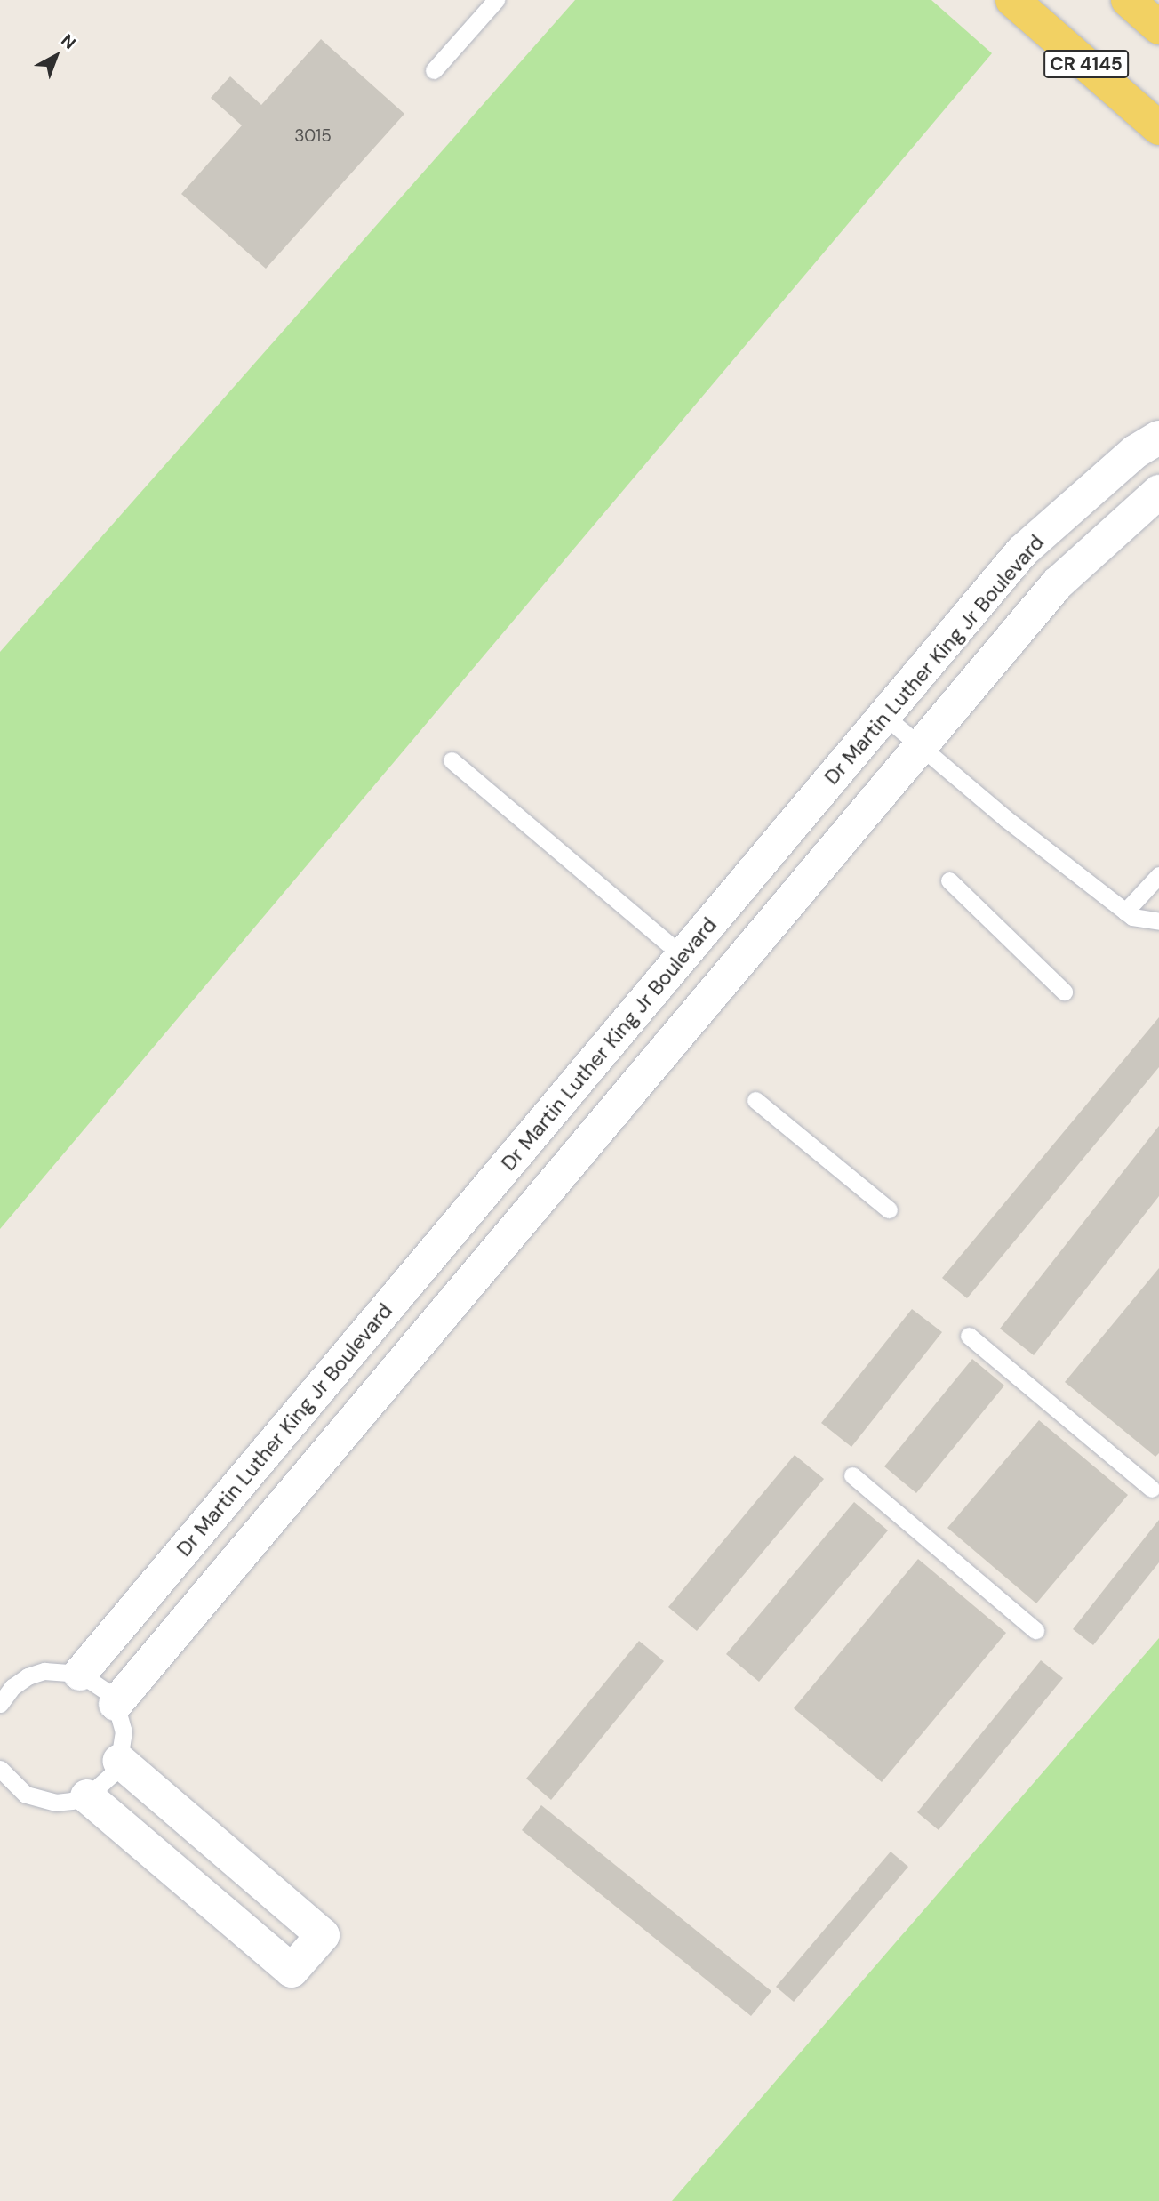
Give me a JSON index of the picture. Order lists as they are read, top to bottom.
{
  "streets": {
    "main road": ["CR 4145"],
    "street": ["Dr Martin Luther King Jr Boulevard"]
  },
  "house_numbers": ["3015"],
  "north": "top right"
}
